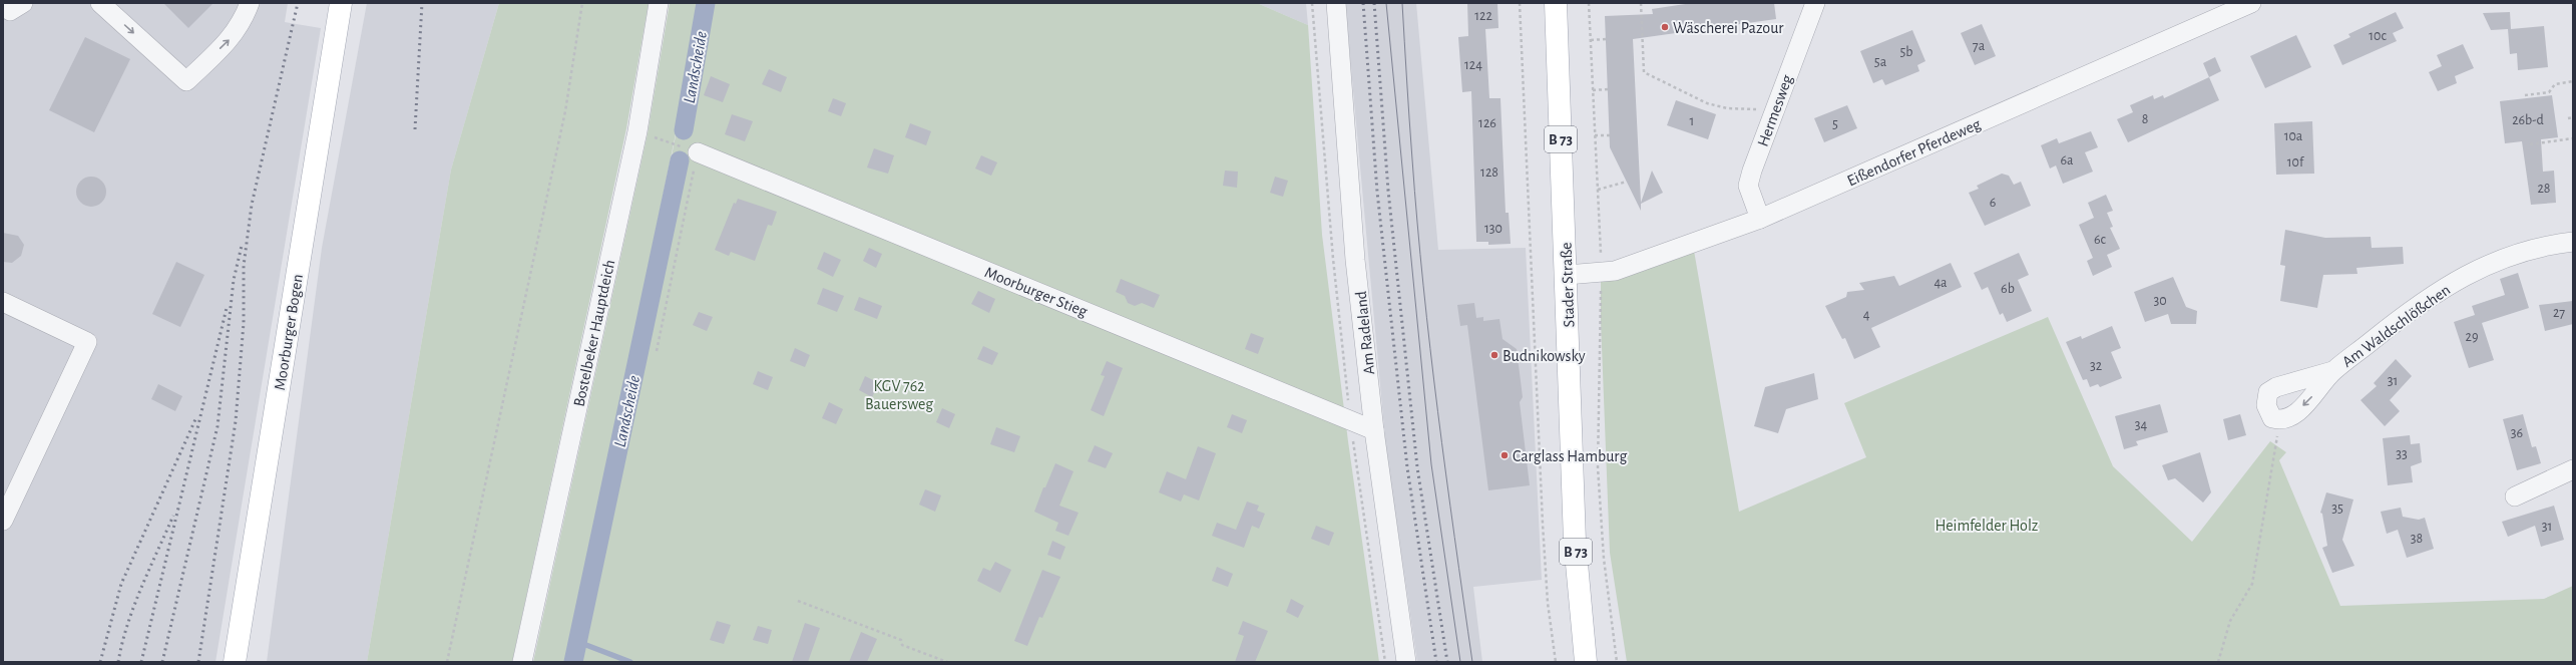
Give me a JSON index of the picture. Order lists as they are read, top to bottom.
{
  "streets": {
    "main road": ["B 73", "Stader Straße", "Moorburger Bogen"],
    "street": [
      "Hermesweg",
      "Eißendorfer Pferdeweg",
      "Moorburger Stieg",
      "Am Waldschlößchen",
      "Bostelbeker Hauptdeich",
      "Am Radeland"
    ]
  },
  "crossings": [
    ["Hermesweg", "Eißendorfer Pferdeweg"],
    ["Eißendorfer Pferdeweg", "Stader Straße"],
    ["Moorburger Stieg", "Am Radeland"]
  ],
  "water": ["Landscheide"],
  "parks": ["KGV 762 Bauersweg", "Heimfelder Holz"],
  "places": ["Wäscherei Pazour", "Budnikowsky", "Carglass Hamburg"],
  "house_numbers": [
    "122",
    "10c",
    "7a",
    "5b",
    "5a",
    "124",
    "8",
    "26b-d",
    "1",
    "126",
    "5",
    "10a",
    "6a",
    "10f",
    "128",
    "28",
    "6",
    "130",
    "6c",
    "4a",
    "6b",
    "30",
    "27",
    "4",
    "29",
    "32",
    "31",
    "34",
    "36",
    "33",
    "35",
    "31",
    "38"
  ]
}
